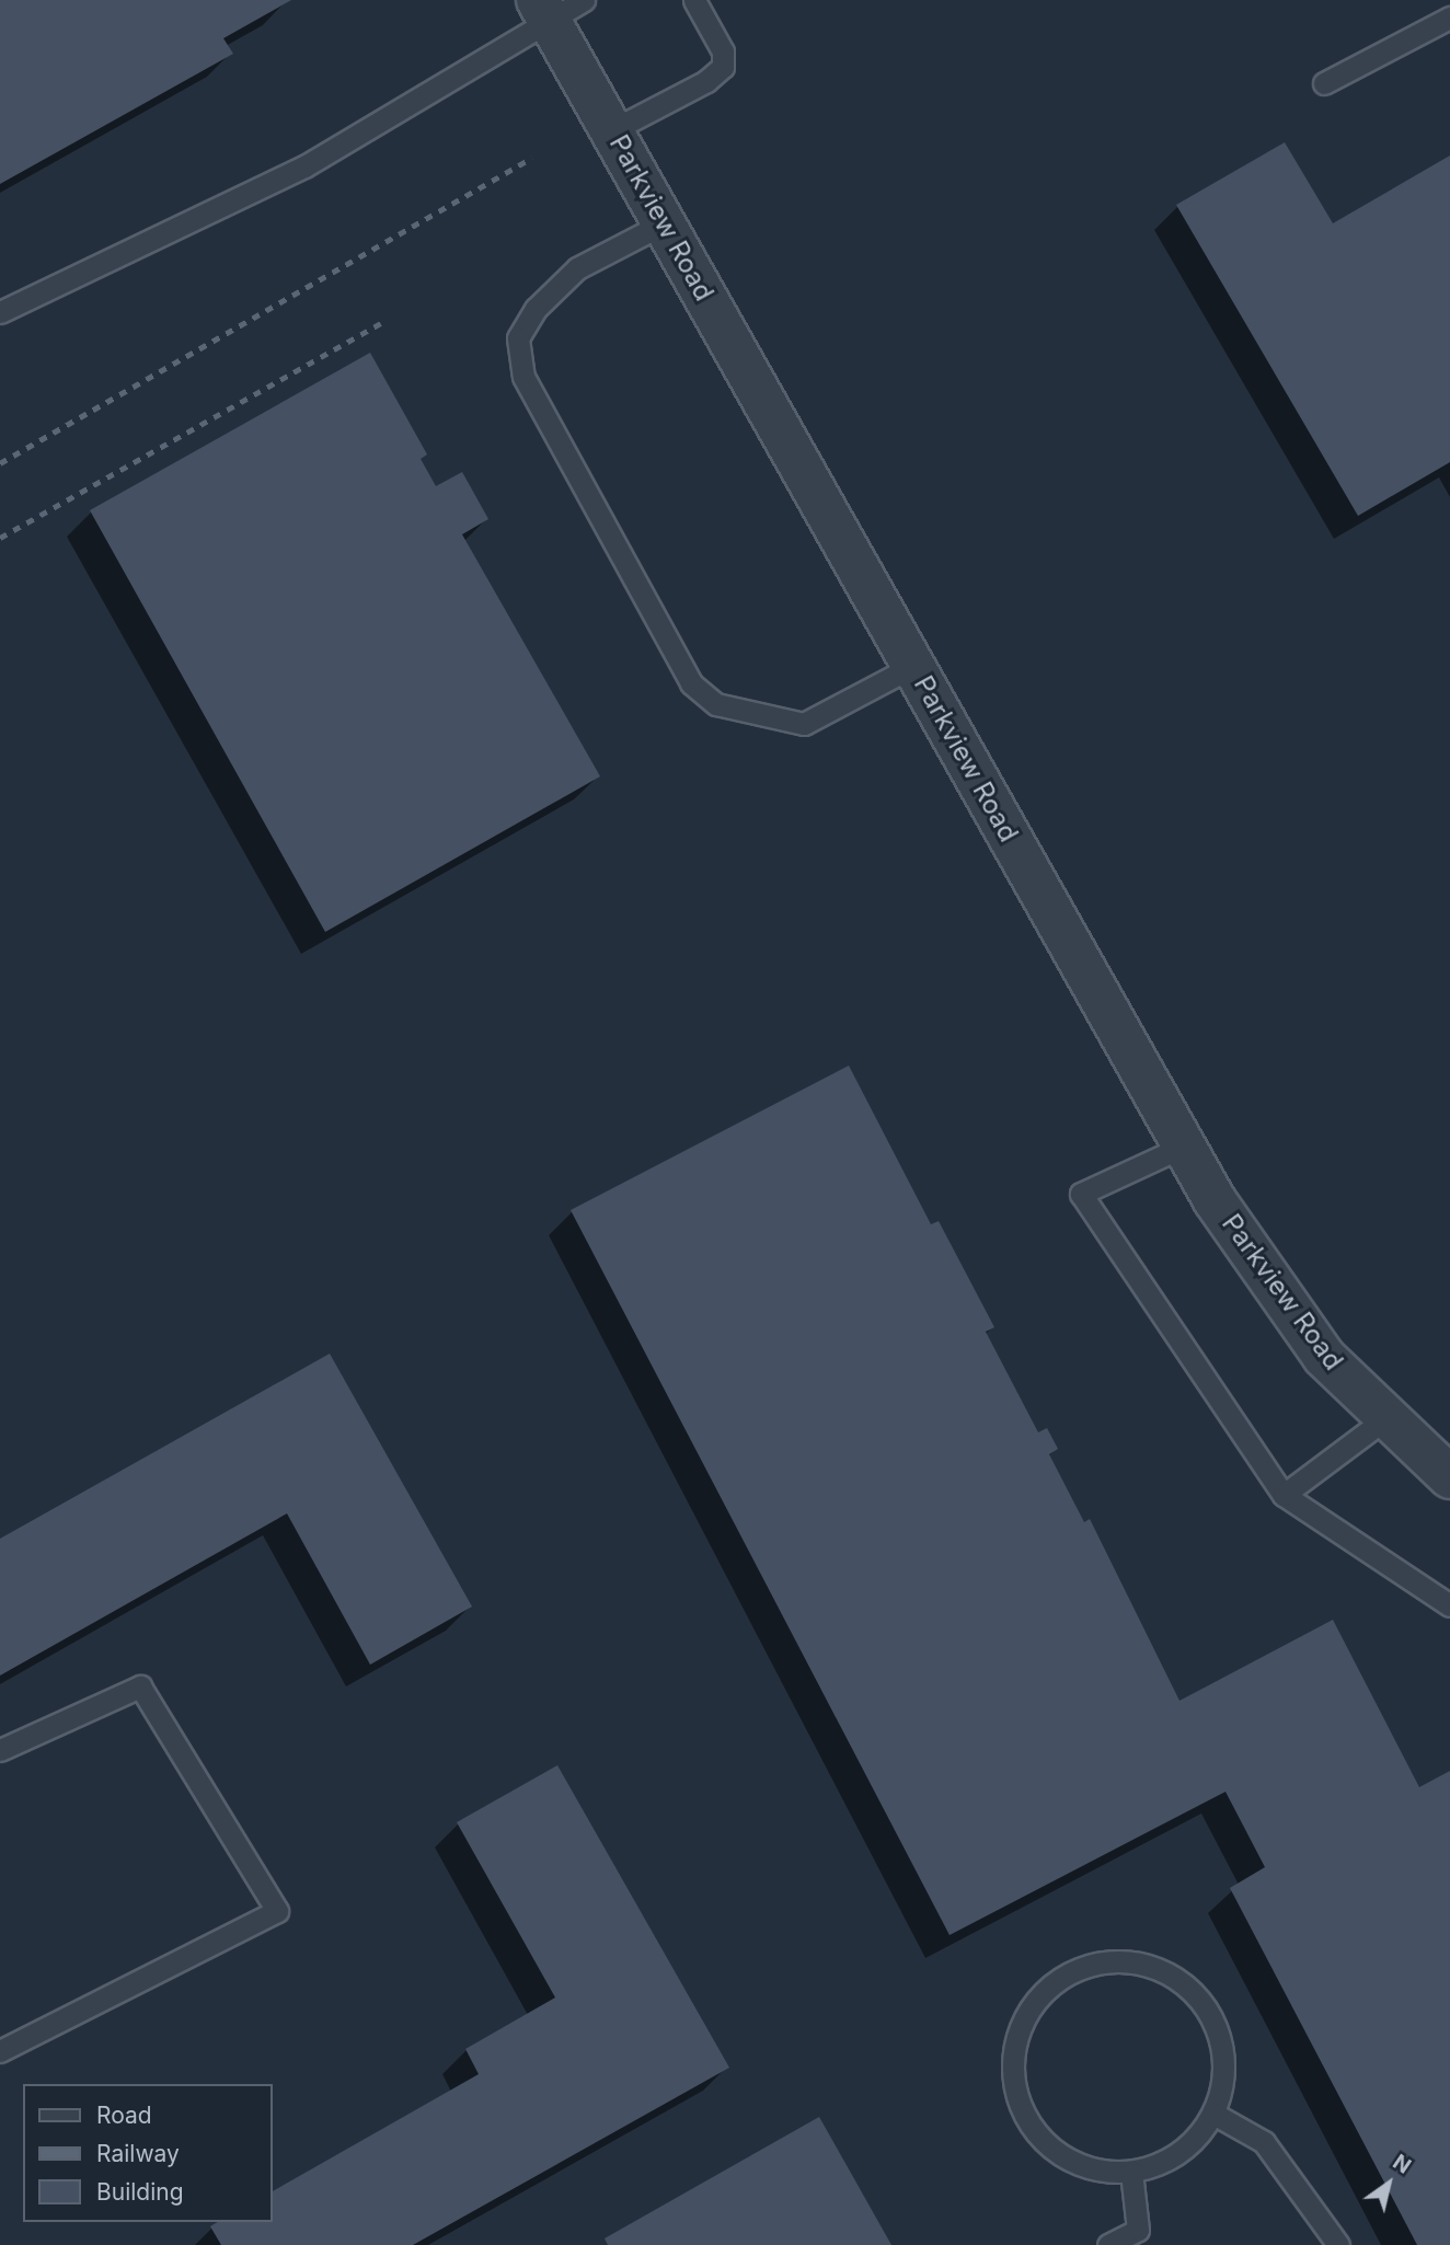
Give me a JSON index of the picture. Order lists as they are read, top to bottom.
{
  "streets": {
    "street": ["Parkview Road"]
  },
  "legend": ["Road", "Railway", "Building"],
  "north": "top right"
}
